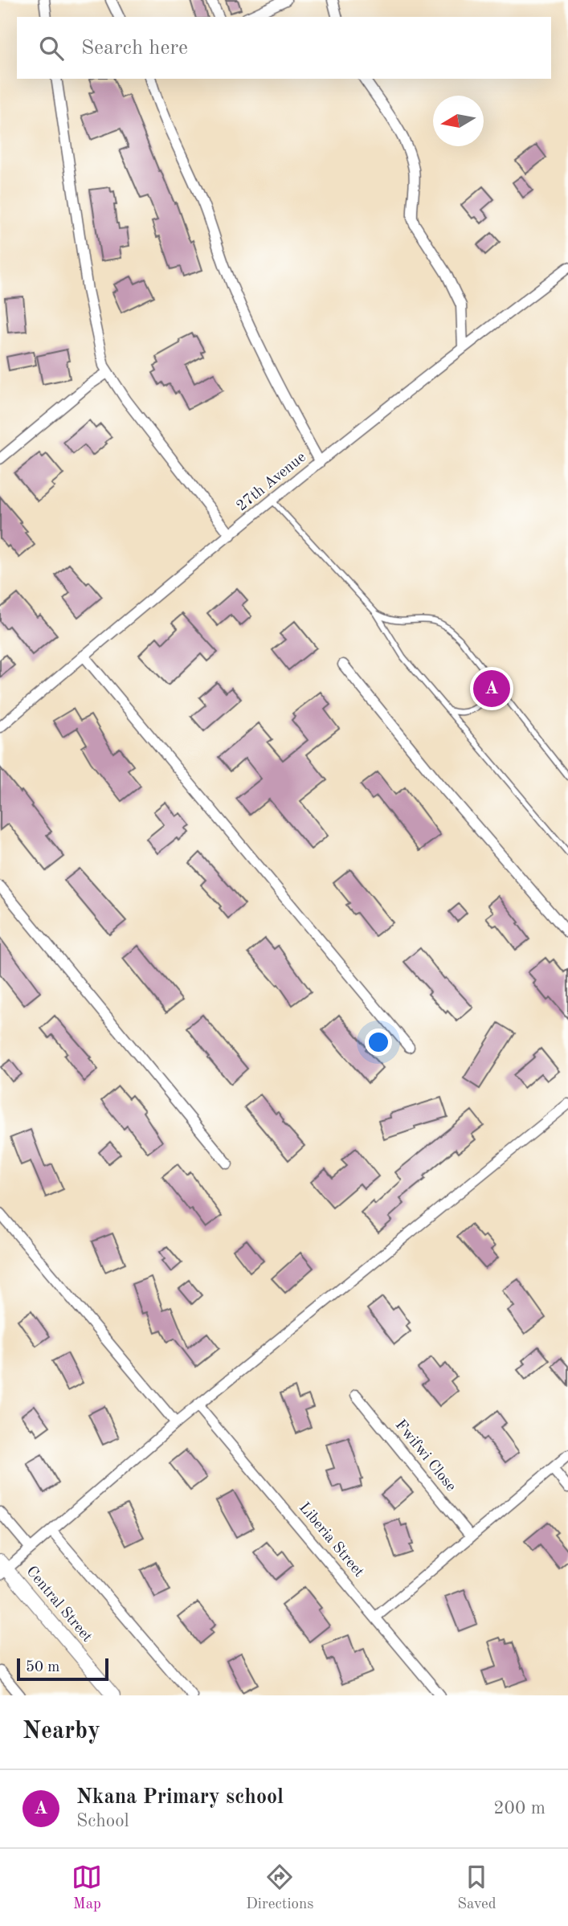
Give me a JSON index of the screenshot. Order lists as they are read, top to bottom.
{
  "streets": {
    "street": [
      "27th Avenue",
      "Fwifwi Close",
      "Liberia Street",
      "Central Street"
    ]
  },
  "scale_bar": "50 m",
  "north": "left",
  "page": {
    "search": "Search here",
    "pins": "A",
    "scale": "50 m",
    "heading": "Nearby",
    "list": [
      {
        "mark": "A",
        "name": "Nkana Primary school",
        "note": "School",
        "value": "200 m"
      }
    ],
    "nav": ["Map", "Directions", "Saved"]
  }
}
